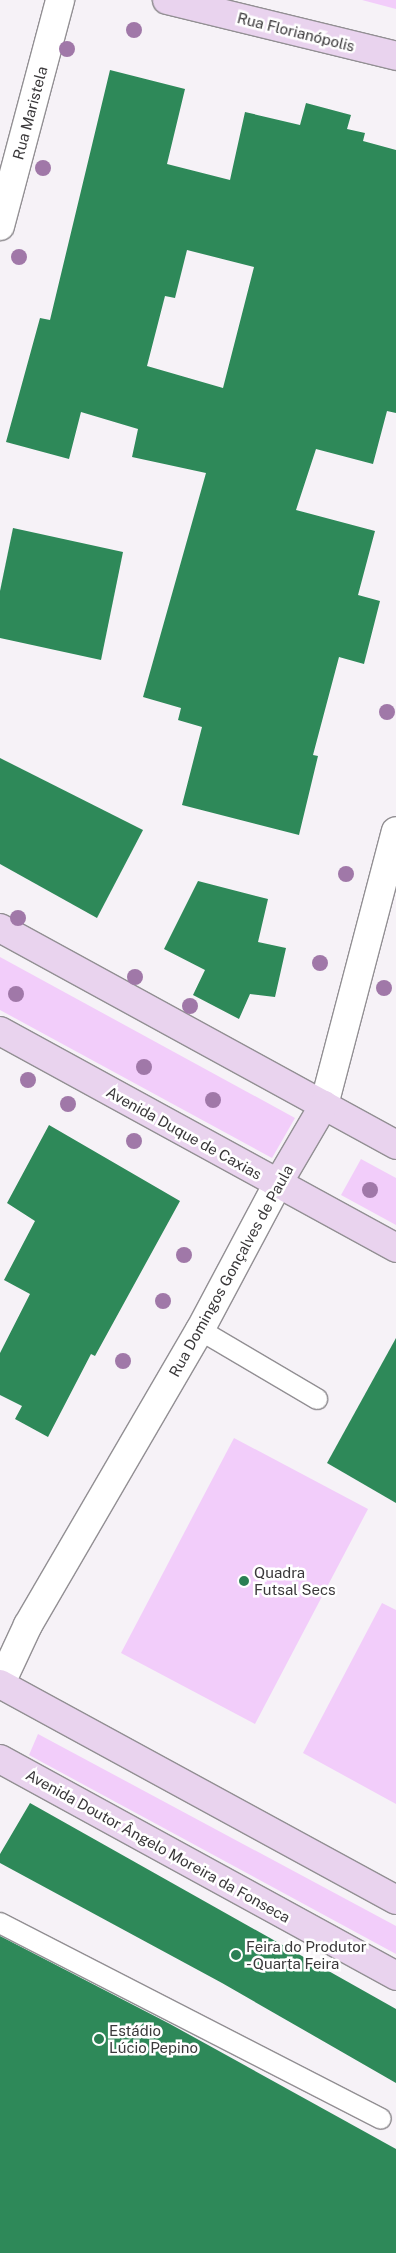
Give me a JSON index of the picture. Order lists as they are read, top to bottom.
{
  "streets": {
    "street": [
      "Rua Florianópolis",
      "Rua Maristela",
      "Avenida Duque de Caxias",
      "Rua Domingos Gonçalves de Paula",
      "Avenida Doutor Ângelo Moreira da Fonseca"
    ]
  },
  "crossings": [
    ["Avenida Duque de Caxias", "Rua Domingos Gonçalves de Paula"]
  ],
  "places": ["Quadra Futsal Secs", "Feira do Produtor - Quarta Feira", "Estádio Lúcio Pepino"]
}
